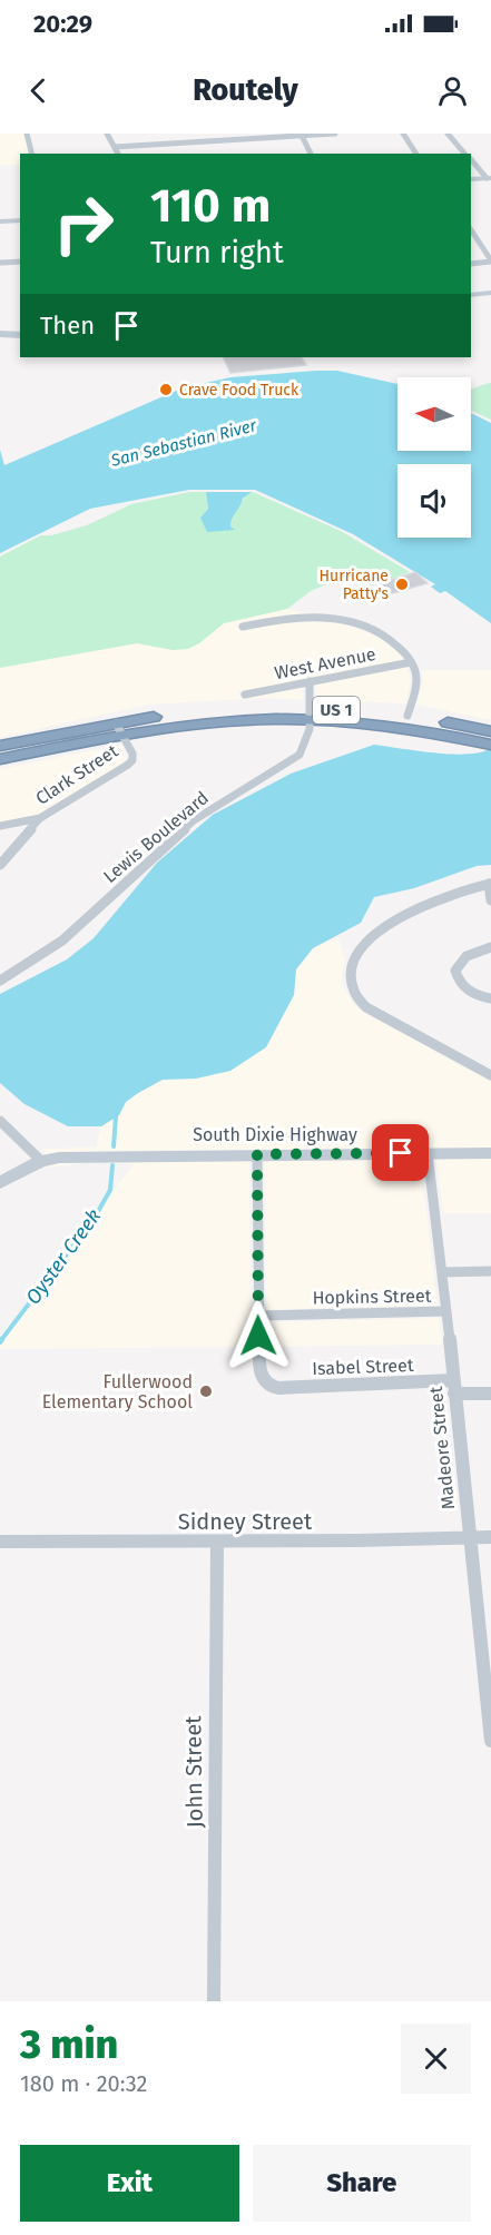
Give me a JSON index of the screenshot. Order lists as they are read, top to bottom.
{
  "streets": {
    "highway": ["US 1"],
    "main road": ["South Dixie Highway"],
    "street": [
      "West Avenue",
      "Clark Street",
      "Lewis Boulevard",
      "Hopkins Street",
      "Isabel Street",
      "Madeore Street",
      "Sidney Street",
      "John Street"
    ]
  },
  "crossings": [
    ["West Avenue", "Lewis Boulevard"],
    ["US 1", "Clark Street"],
    ["US 1", "Lewis Boulevard"],
    ["South Dixie Highway", "Isabel Street"],
    ["South Dixie Highway", "Madeore Street"],
    ["Hopkins Street", "Isabel Street"],
    ["Hopkins Street", "Madeore Street"],
    ["Isabel Street", "Madeore Street"],
    ["Madeore Street", "Sidney Street"],
    ["Sidney Street", "John Street"]
  ],
  "water": ["San Sebastian River", "Oyster Creek"],
  "places": ["Crave Food Truck", "Hurricane Patty's", "Fullerwood Elementary School"],
  "north": "left",
  "page": {
    "status": "20:29",
    "header": "Routely",
    "turn": ["110 m", "Turn right"],
    "then": "Then",
    "heading": ["3 min", "180 m · 20:32"],
    "buttons": ["Exit", "Share"]
  }
}
